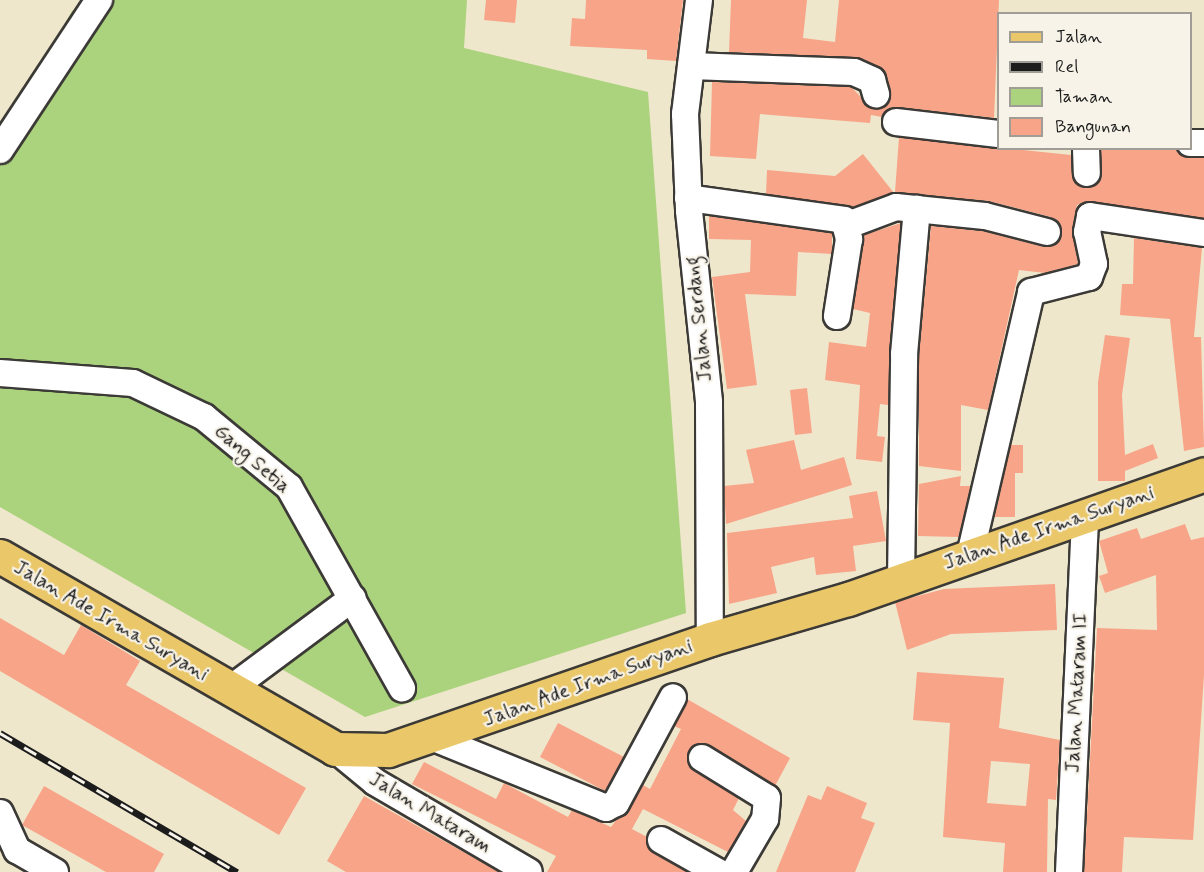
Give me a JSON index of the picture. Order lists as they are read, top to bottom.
{
  "streets": {
    "main road": ["Jalan Ade Irma Suryani"],
    "street": [
      "Jalan Serdang",
      "Gang Setia",
      "Jalan Mataram II",
      "Jalan Mataram"
    ]
  },
  "crossings": [
    ["Jalan Serdang", "Jalan Ade Irma Suryani"],
    ["Jalan Ade Irma Suryani", "Jalan Mataram II"],
    ["Jalan Ade Irma Suryani", "Jalan Mataram"]
  ],
  "legend": [
    "Jalan",
    "Rel",
    "Taman",
    "Bangunan"
  ]
}
